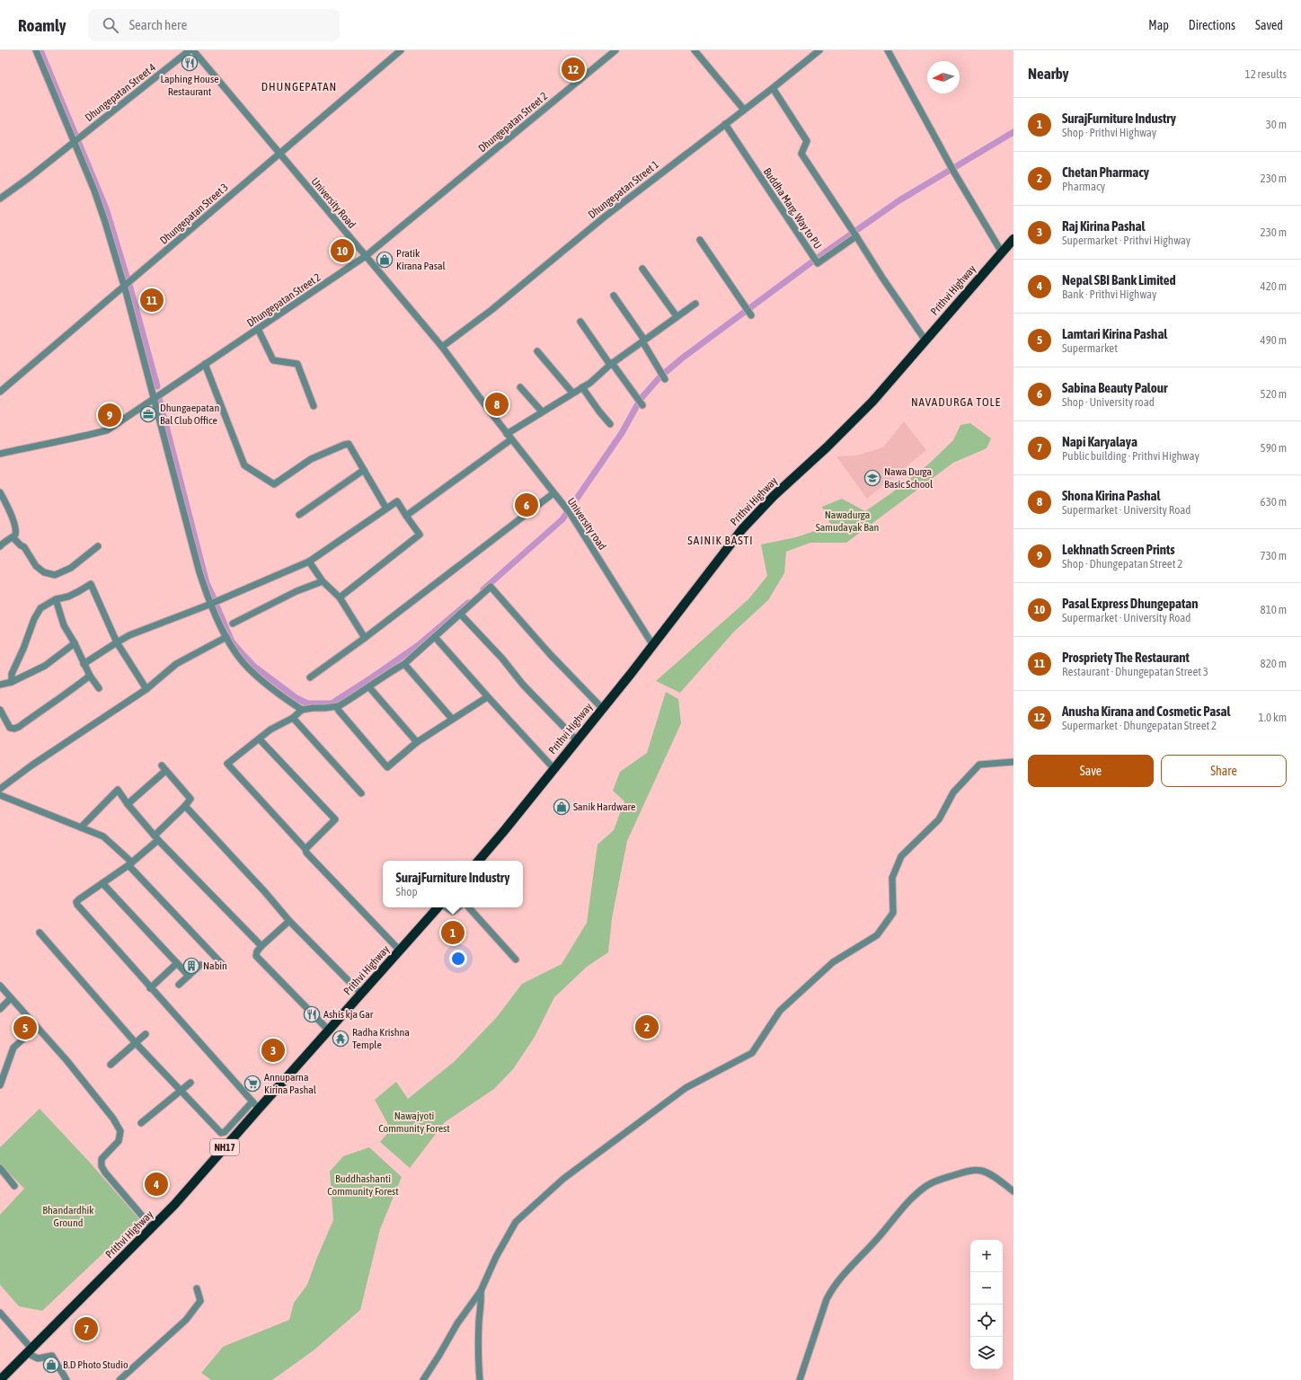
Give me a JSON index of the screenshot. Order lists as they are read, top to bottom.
{
  "streets": {
    "highway": ["Prithvi Highway", "NH17"],
    "street": [
      "Dhungepatan Street 4",
      "Dhungepatan Street 2",
      "Dhungepatan Street 1",
      "University Road",
      "Buddha Marg, Way to PU",
      "Dhungepatan Street 3",
      "University road"
    ]
  },
  "crossings": [
    ["Dhungepatan Street 2", "University Road"],
    ["Dhungepatan Street 1", "University Road"],
    ["Dhungepatan Street 1", "Buddha Marg, Way to PU"],
    ["University Road", "Dhungepatan Street 3"],
    ["University Road", "University road"],
    ["Prithvi Highway", "University road"]
  ],
  "districts": ["DHUNGEPATAN", "NAVADURGA TOLE", "SAINIK BASTI"],
  "parks": [
    "Nawadurga Samudayak Ban",
    "Nawajyoti Community Forest",
    "Buddhashanti Community Forest",
    "Bhandardhik Ground"
  ],
  "places": {
    "restaurant": ["Laphing House Restaurant", "Ashis kja Gar"],
    "shop": ["Pratik Kirana Pasal", "Sanik Hardware", "B.D Photo Studio"],
    "office": ["Dhungaepatan Bal Club Office"],
    "school or university": ["Nawa Durga Basic School"],
    "building": ["Nabin"],
    "temple": ["Radha Krishna Temple"],
    "supermarket": ["Annuparna Kirina Pashal"]
  },
  "north": "left",
  "page": {
    "header": "Roamly",
    "search": "Search here",
    "nav": ["Map", "Directions", "Saved"],
    "heading": ["Nearby", "12 results"],
    "pins": [
      "12",
      "10",
      "11",
      "8",
      "9",
      "6",
      "1",
      "2",
      "5",
      "3",
      "4",
      "7"
    ],
    "list": [
      {
        "mark": "1",
        "name": "SurajFurniture Industry",
        "note": "Shop · Prithvi Highway",
        "value": "30 m"
      },
      {
        "mark": "2",
        "name": "Chetan Pharmacy",
        "note": "Pharmacy",
        "value": "230 m"
      },
      {
        "mark": "3",
        "name": "Raj Kirina Pashal",
        "note": "Supermarket · Prithvi Highway",
        "value": "230 m"
      },
      {
        "mark": "4",
        "name": "Nepal SBI Bank Limited",
        "note": "Bank · Prithvi Highway",
        "value": "420 m"
      },
      {
        "mark": "5",
        "name": "Lamtari Kirina Pashal",
        "note": "Supermarket",
        "value": "490 m"
      },
      {
        "mark": "6",
        "name": "Sabina Beauty Palour",
        "note": "Shop · University road",
        "value": "520 m"
      },
      {
        "mark": "7",
        "name": "Napi Karyalaya",
        "note": "Public building · Prithvi Highway",
        "value": "590 m"
      },
      {
        "mark": "8",
        "name": "Shona Kirina Pashal",
        "note": "Supermarket · University Road",
        "value": "630 m"
      },
      {
        "mark": "9",
        "name": "Lekhnath Screen Prints",
        "note": "Shop · Dhungepatan Street 2",
        "value": "730 m"
      },
      {
        "mark": "10",
        "name": "Pasal Express Dhungepatan",
        "note": "Supermarket · University Road",
        "value": "810 m"
      },
      {
        "mark": "11",
        "name": "Prospriety The Restaurant",
        "note": "Restaurant · Dhungepatan Street 3",
        "value": "820 m"
      },
      {
        "mark": "12",
        "name": "Anusha Kirana and Cosmetic Pasal",
        "note": "Supermarket · Dhungepatan Street 2",
        "value": "1.0 km"
      }
    ],
    "buttons": ["Save", "Share"],
    "popup": ["SurajFurniture Industry", "Shop"],
    "map_buttons": ["+", "−"]
  }
}
